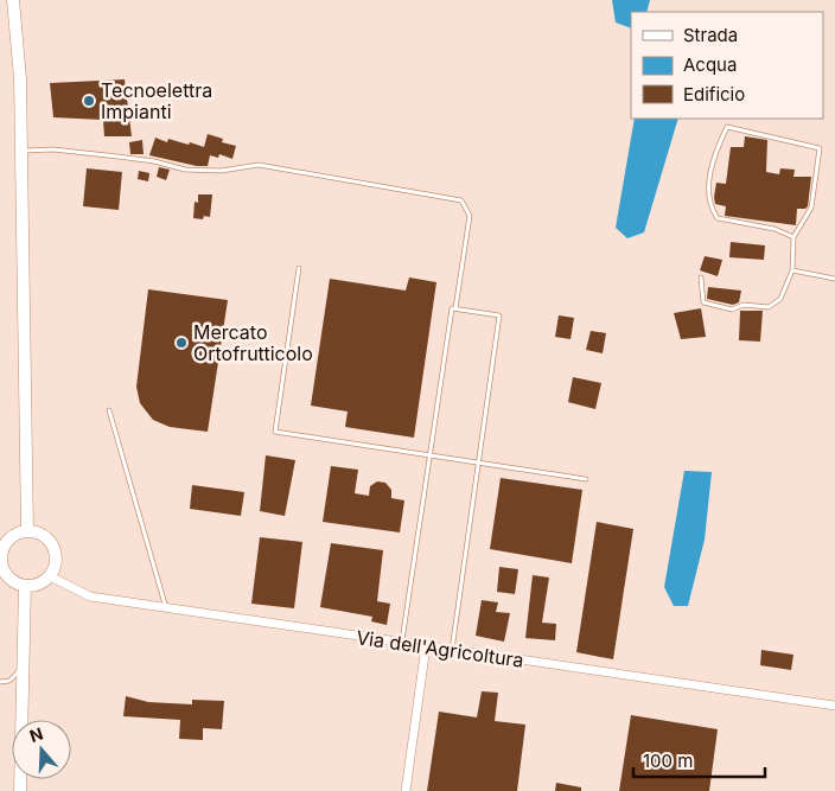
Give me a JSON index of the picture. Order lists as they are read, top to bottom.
{
  "streets": {
    "street": ["Via dell'Agricoltura"]
  },
  "places": ["Tecnoelettra Impianti", "Mercato Ortofrutticolo"],
  "legend": ["Strada", "Acqua", "Edificio"],
  "scale_bar": "100 m",
  "north": "top"
}
